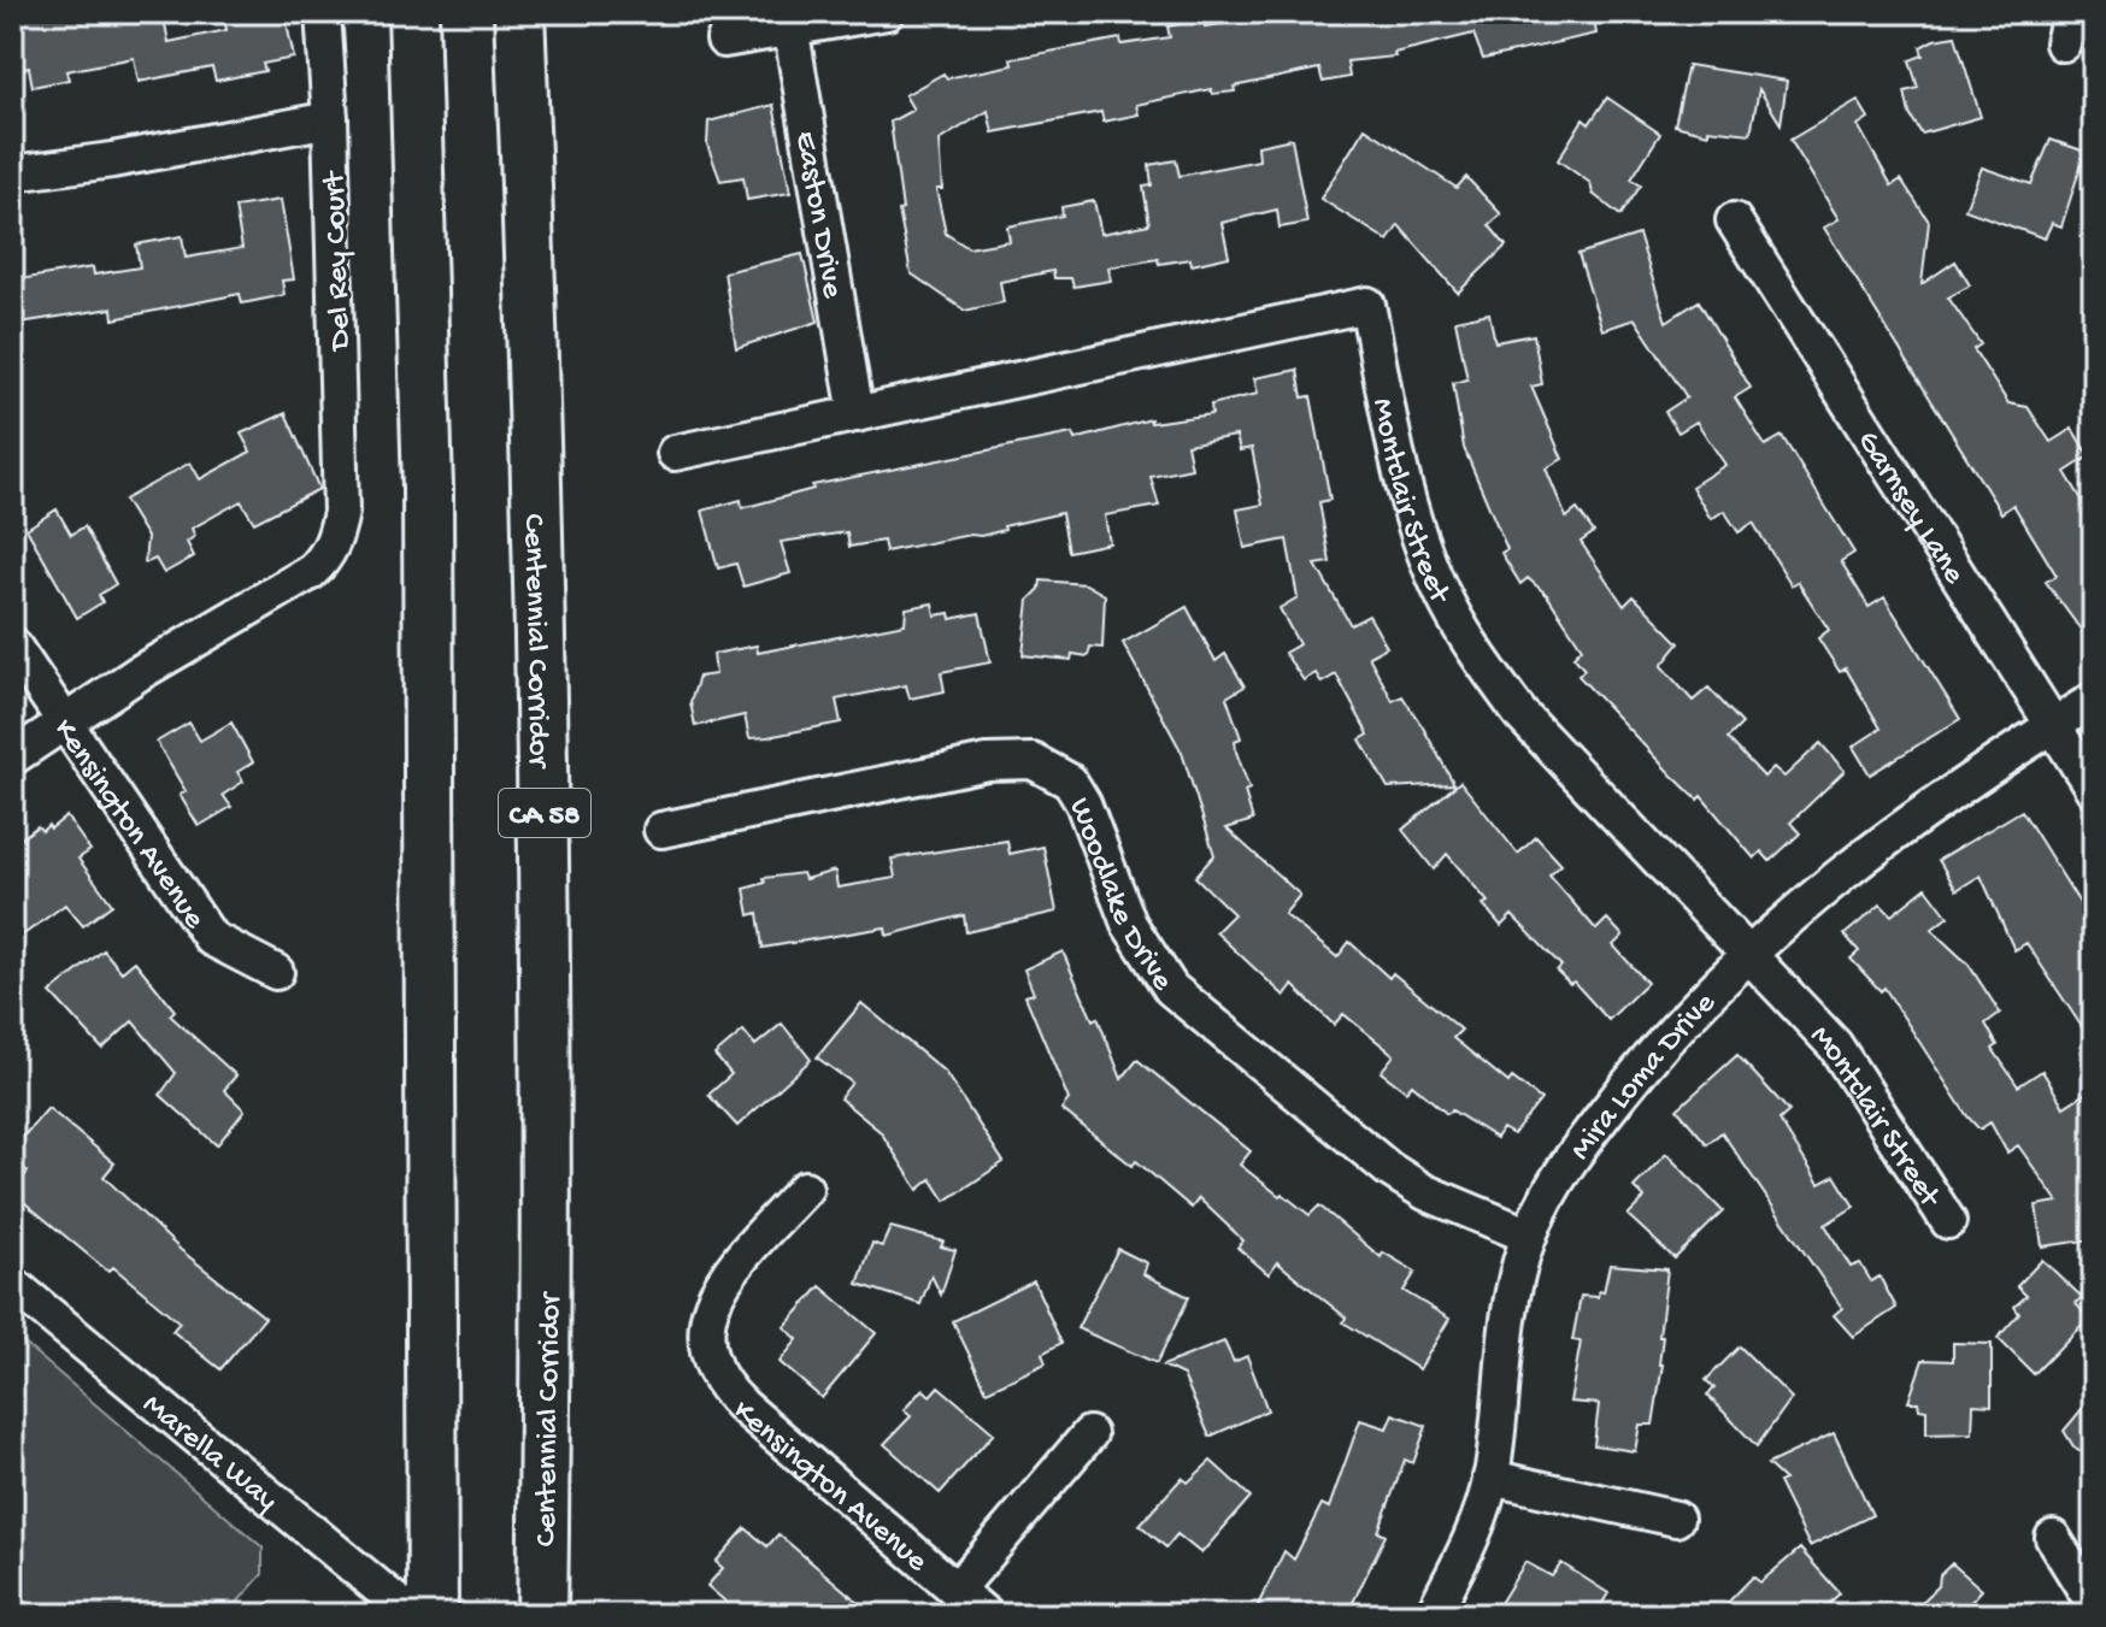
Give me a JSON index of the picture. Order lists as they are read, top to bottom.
{
  "streets": {
    "highway": ["Centennial Corridor", "CA 58"],
    "street": [
      "Easton Drive",
      "Del Rey Court",
      "Montclair Street",
      "Garnsey Lane",
      "Kensington Avenue",
      "Woodlake Drive",
      "Mira Loma Drive",
      "Marella Way"
    ]
  },
  "crossings": [
    ["Easton Drive", "Montclair Street"],
    ["Del Rey Court", "Kensington Avenue"],
    ["Montclair Street", "Mira Loma Drive"],
    ["Garnsey Lane", "Mira Loma Drive"],
    ["Woodlake Drive", "Mira Loma Drive"]
  ]
}
